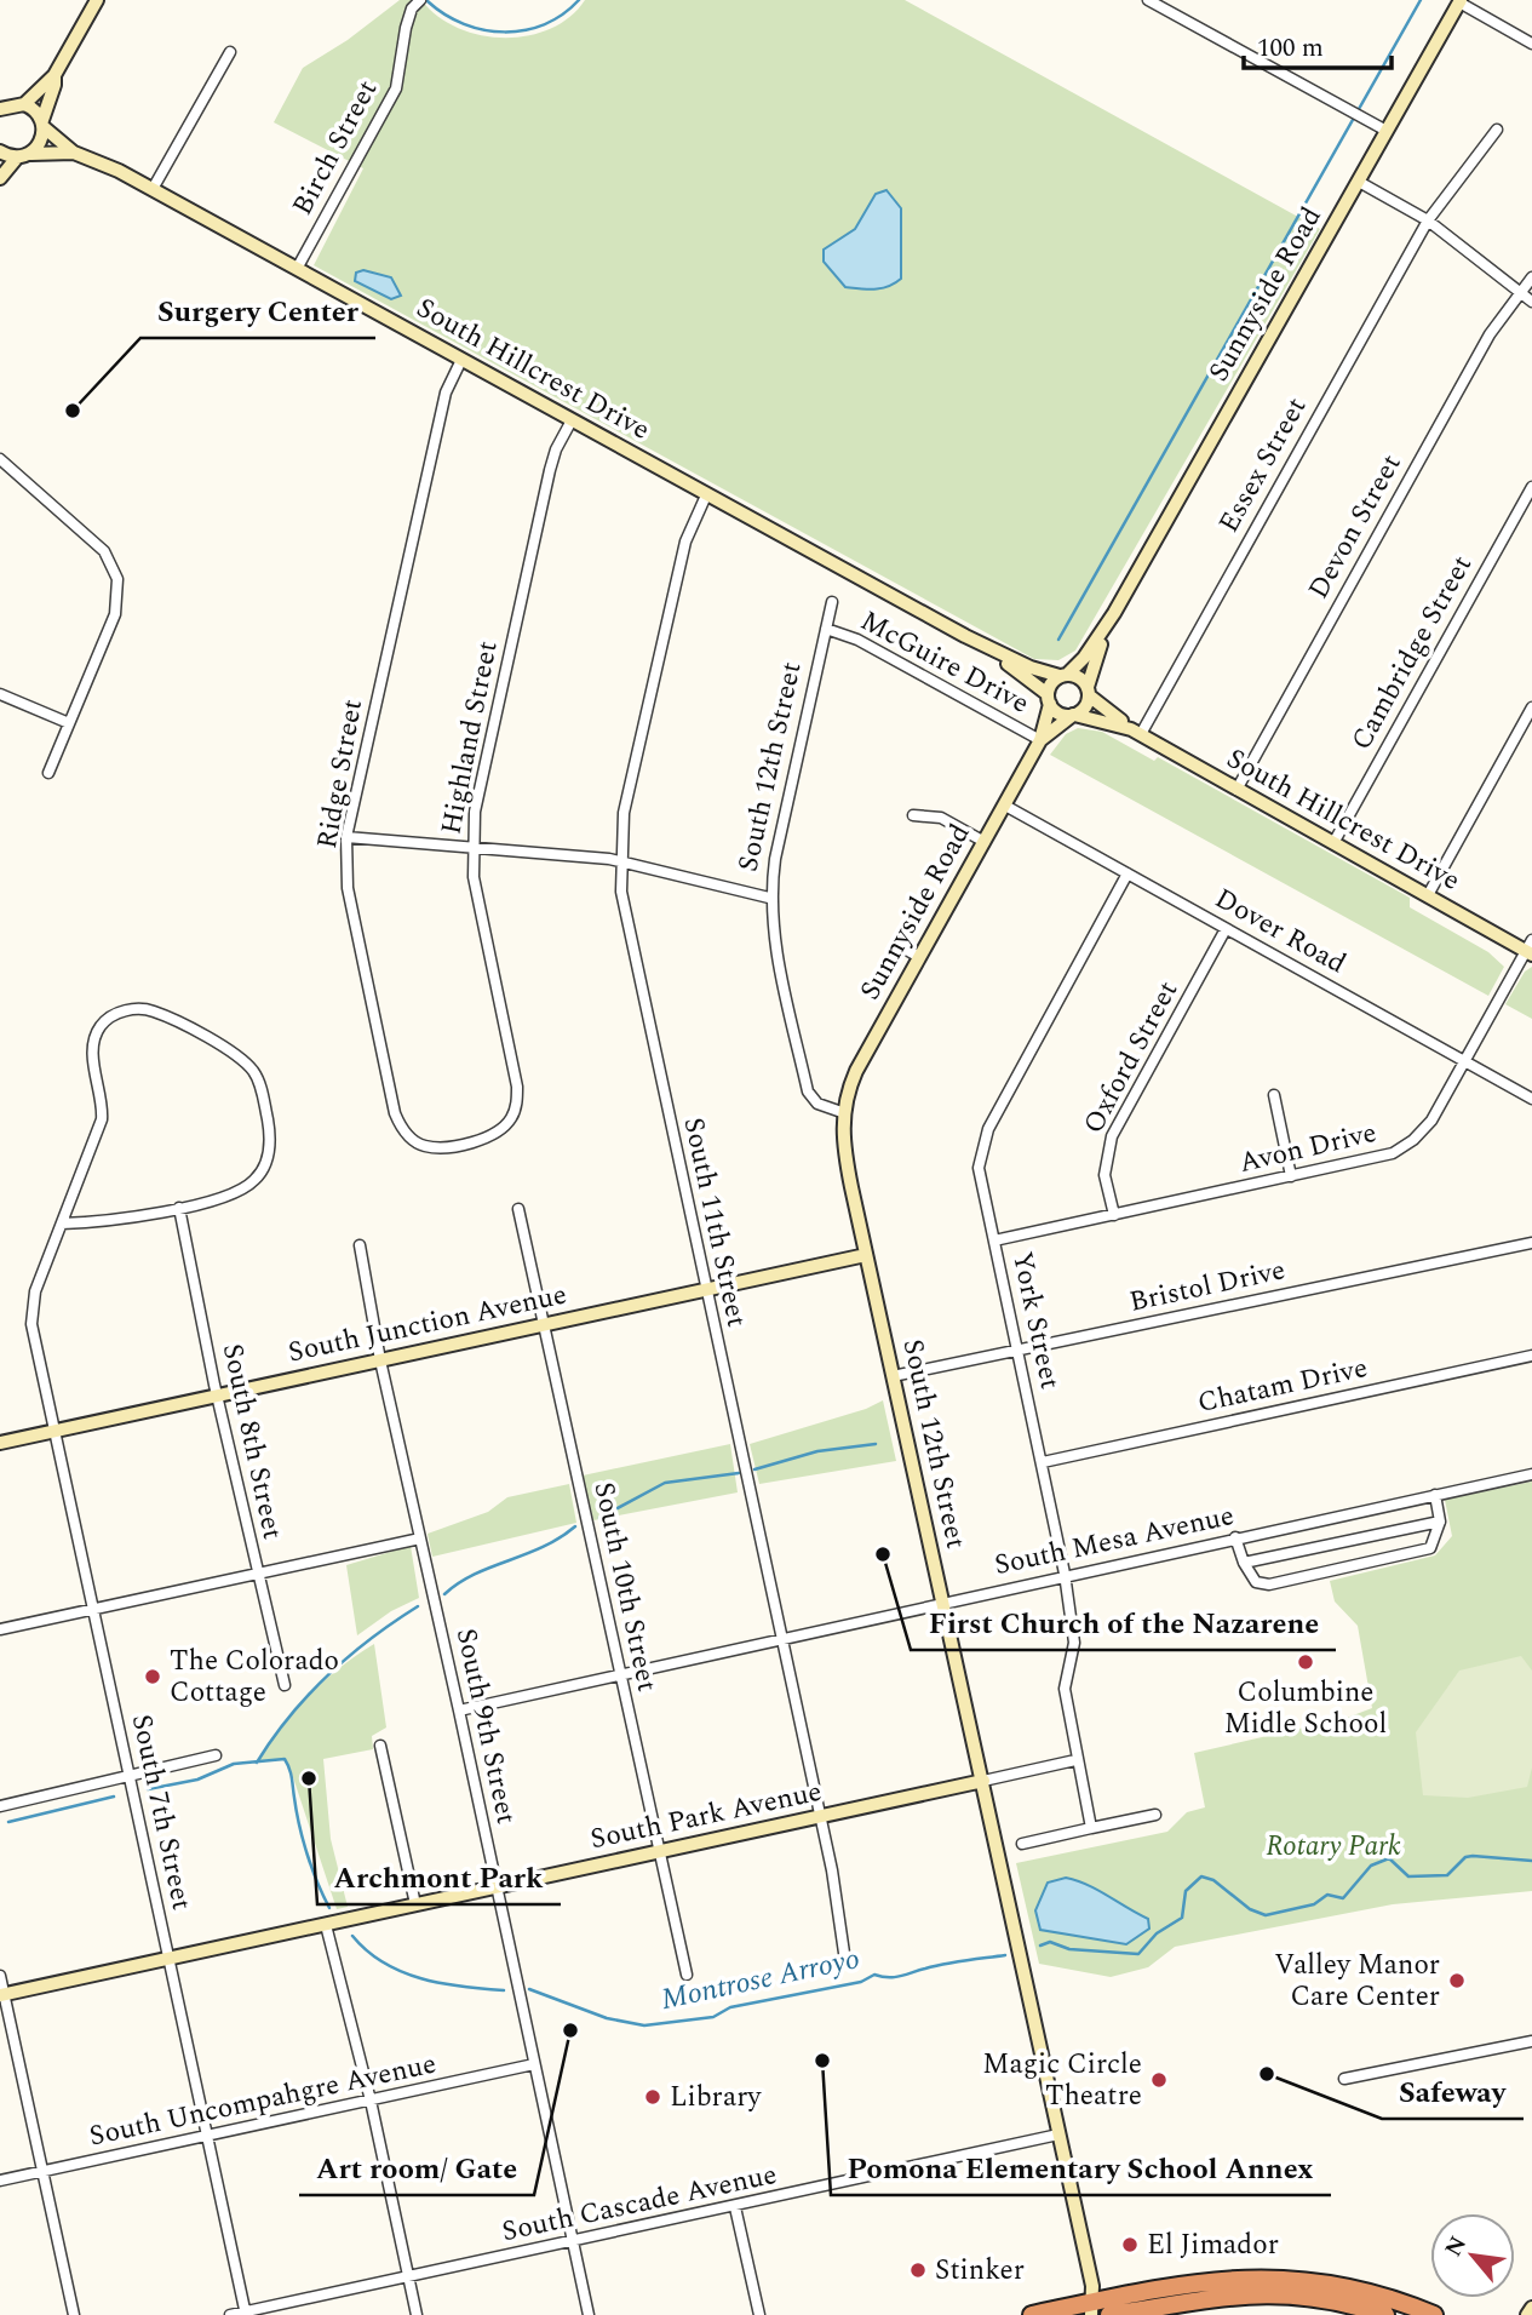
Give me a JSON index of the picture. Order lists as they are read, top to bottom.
{
  "streets": {
    "street": [
      "Birch Street",
      "Sunnyside Road",
      "South Hillcrest Drive",
      "Essex Street",
      "Devon Street",
      "Cambridge Street",
      "McGuire Drive",
      "Highland Street",
      "South 12th Street",
      "Ridge Street",
      "Dover Road",
      "Oxford Street",
      "Avon Drive",
      "South 11th Street",
      "Bristol Drive",
      "York Street",
      "South Junction Avenue",
      "Chatam Drive",
      "South 8th Street",
      "South Mesa Avenue",
      "South 10th Street",
      "South 9th Street",
      "South 7th Street",
      "South Park Avenue",
      "South Uncompahgre Avenue",
      "South Cascade Avenue"
    ]
  },
  "crossings": [
    ["Birch Street", "South Hillcrest Drive"],
    ["Sunnyside Road", "McGuire Drive"],
    ["Sunnyside Road", "South 12th Street"],
    ["Sunnyside Road", "Dover Road"],
    ["South Hillcrest Drive", "Essex Street"],
    ["South Hillcrest Drive", "Devon Street"],
    ["South Hillcrest Drive", "Cambridge Street"],
    ["South Hillcrest Drive", "Highland Street"],
    ["South Hillcrest Drive", "Ridge Street"],
    ["South Hillcrest Drive", "Avon Drive"],
    ["South Hillcrest Drive", "South 11th Street"],
    ["McGuire Drive", "South 12th Street"],
    ["Highland Street", "Ridge Street"],
    ["South 12th Street", "Bristol Drive"],
    ["South 12th Street", "South Junction Avenue"],
    ["South 12th Street", "South Mesa Avenue"],
    ["South 12th Street", "South Park Avenue"],
    ["South 12th Street", "South Cascade Avenue"],
    ["Dover Road", "Oxford Street"],
    ["Dover Road", "Avon Drive"],
    ["Dover Road", "York Street"],
    ["Oxford Street", "Avon Drive"],
    ["Avon Drive", "York Street"],
    ["South 11th Street", "South Junction Avenue"],
    ["South 11th Street", "South Mesa Avenue"],
    ["South 11th Street", "South Park Avenue"],
    ["Bristol Drive", "York Street"],
    ["York Street", "Chatam Drive"],
    ["York Street", "South Mesa Avenue"],
    ["York Street", "South Park Avenue"],
    ["South Junction Avenue", "South 8th Street"],
    ["South Junction Avenue", "South 10th Street"],
    ["South Junction Avenue", "South 9th Street"],
    ["South Junction Avenue", "South 7th Street"],
    ["South 8th Street", "South 7th Street"],
    ["South Mesa Avenue", "South 10th Street"],
    ["South Mesa Avenue", "South 9th Street"],
    ["South 10th Street", "South Park Avenue"],
    ["South 9th Street", "South Park Avenue"],
    ["South 9th Street", "South Uncompahgre Avenue"],
    ["South 9th Street", "South Cascade Avenue"],
    ["South 7th Street", "South Park Avenue"],
    ["South 7th Street", "South Uncompahgre Avenue"],
    ["South 7th Street", "South Cascade Avenue"]
  ],
  "water": ["Montrose Arroyo"],
  "parks": ["Rotary Park"],
  "places": [
    "Surgery Center",
    "First Church of the Nazarene",
    "Columbine Midle School",
    "The Colorado Cottage",
    "Archmont Park",
    "Valley Manor Care Center",
    "Art room/ Gate",
    "Pomona Elementary School Annex",
    "Safeway",
    "Magic Circle Theatre",
    "Library",
    "El Jimador",
    "Stinker"
  ],
  "scale_bar": "100 m",
  "north": "top left"
}
